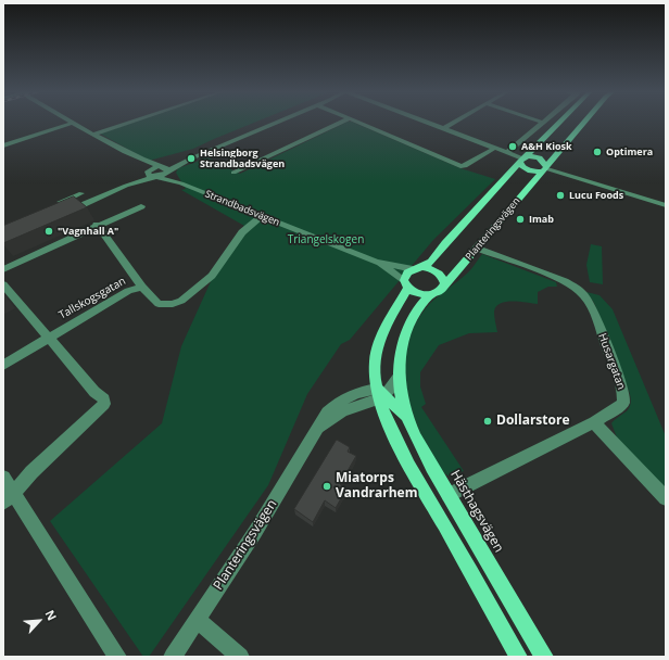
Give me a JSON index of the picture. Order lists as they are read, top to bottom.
{
  "streets": {
    "main road": ["Planteringsvägen", "Hästhagsvägen"],
    "street": ["Strandbadsvägen", "Tallskogsgatan", "Husargatan"]
  },
  "crossings": [
    ["Strandbadsvägen", "Planteringsvägen"],
    ["Strandbadsvägen", "Tallskogsgatan"],
    ["Planteringsvägen", "Husargatan"],
    ["Husargatan", "Hästhagsvägen"]
  ],
  "parks": ["Triangelskogen"],
  "places": [
    "A&H Kiosk",
    "Optimera",
    "Helsingborg Strandbadsvägen",
    "Lucu Foods",
    "Imab",
    "\"Vagnhall A\"",
    "Dollarstore",
    "Miatorps Vandrarhem"
  ],
  "north": "top right"
}
